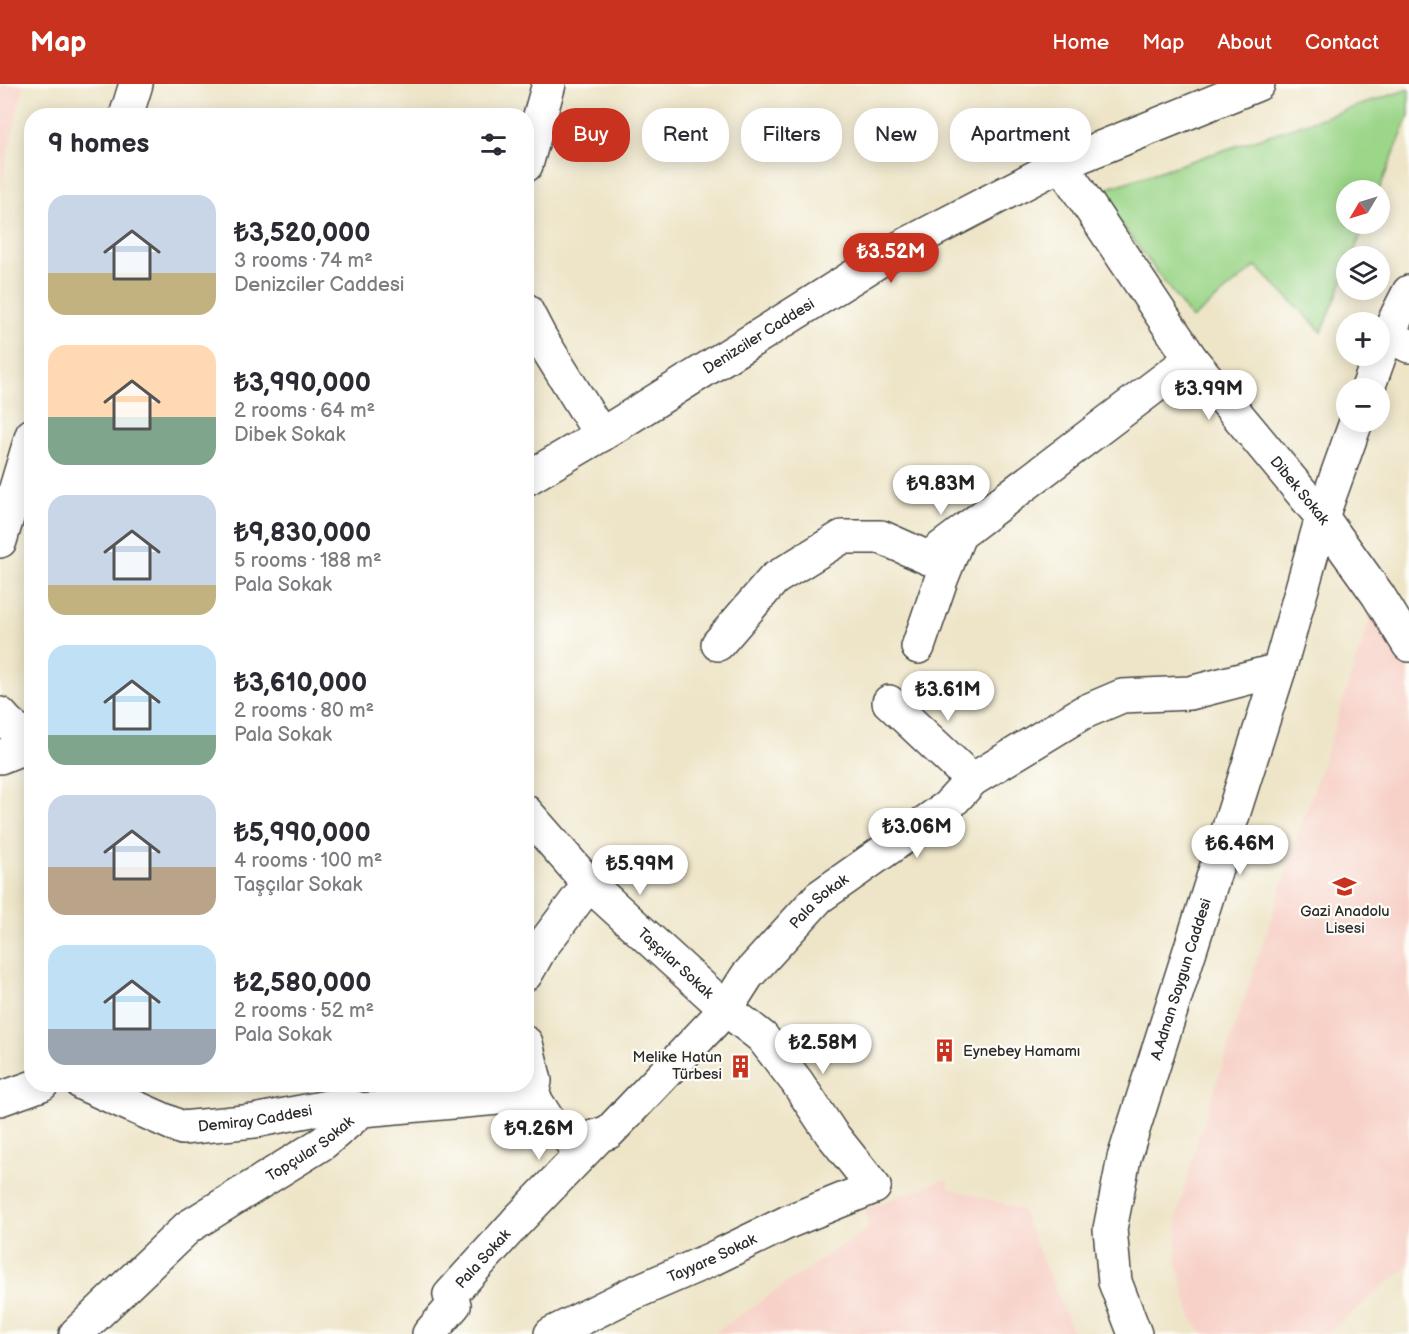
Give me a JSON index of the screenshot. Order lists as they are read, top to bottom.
{
  "streets": {
    "street": [
      "Denizciler Caddesi",
      "Dibek Sokak",
      "Pala Sokak",
      "Taşçılar Sokak",
      "A.Adnan Saygun Caddesi",
      "Demiray Caddesi",
      "Topçular Sokak",
      "Tayyare Sokak"
    ]
  },
  "crossings": [
    ["Denizciler Caddesi", "Dibek Sokak"],
    ["Dibek Sokak", "A.Adnan Saygun Caddesi"],
    ["Pala Sokak", "Taşçılar Sokak"],
    ["Pala Sokak", "A.Adnan Saygun Caddesi"],
    ["Taşçılar Sokak", "Tayyare Sokak"],
    ["Demiray Caddesi", "Topçular Sokak"]
  ],
  "places": {
    "school or university": ["Gazi Anadolu Lisesi"],
    "building": ["Eynebey Hamamı", "Melike Hatun Türbesi"]
  },
  "north": "bottom left",
  "page": {
    "header": "Map",
    "nav": [
      "Home",
      "Map",
      "About",
      "Contact"
    ],
    "chip": [
      "Buy",
      "Rent",
      "Filters",
      "New",
      "Apartment"
    ],
    "heading": "9 homes",
    "map_buttons": ["+", "−"],
    "list": [
      {
        "name": "₺3,520,000",
        "note": "3 rooms · 74 m² · Denizciler Caddesi"
      },
      {
        "name": "₺3,990,000",
        "note": "2 rooms · 64 m² · Dibek Sokak"
      },
      {
        "name": "₺9,830,000",
        "note": "5 rooms · 188 m² · Pala Sokak"
      },
      {
        "name": "₺3,610,000",
        "note": "2 rooms · 80 m² · Pala Sokak"
      },
      {
        "name": "₺5,990,000",
        "note": "4 rooms · 100 m² · Taşçılar Sokak"
      },
      {
        "name": "₺2,580,000",
        "note": "2 rooms · 52 m² · Pala Sokak"
      }
    ],
    "price": [
      "₺3.52M",
      "₺3.99M",
      "₺9.83M",
      "₺3.61M",
      "₺3.06M",
      "₺6.46M",
      "₺5.99M",
      "₺2.58M",
      "₺9.26M"
    ]
  }
}
